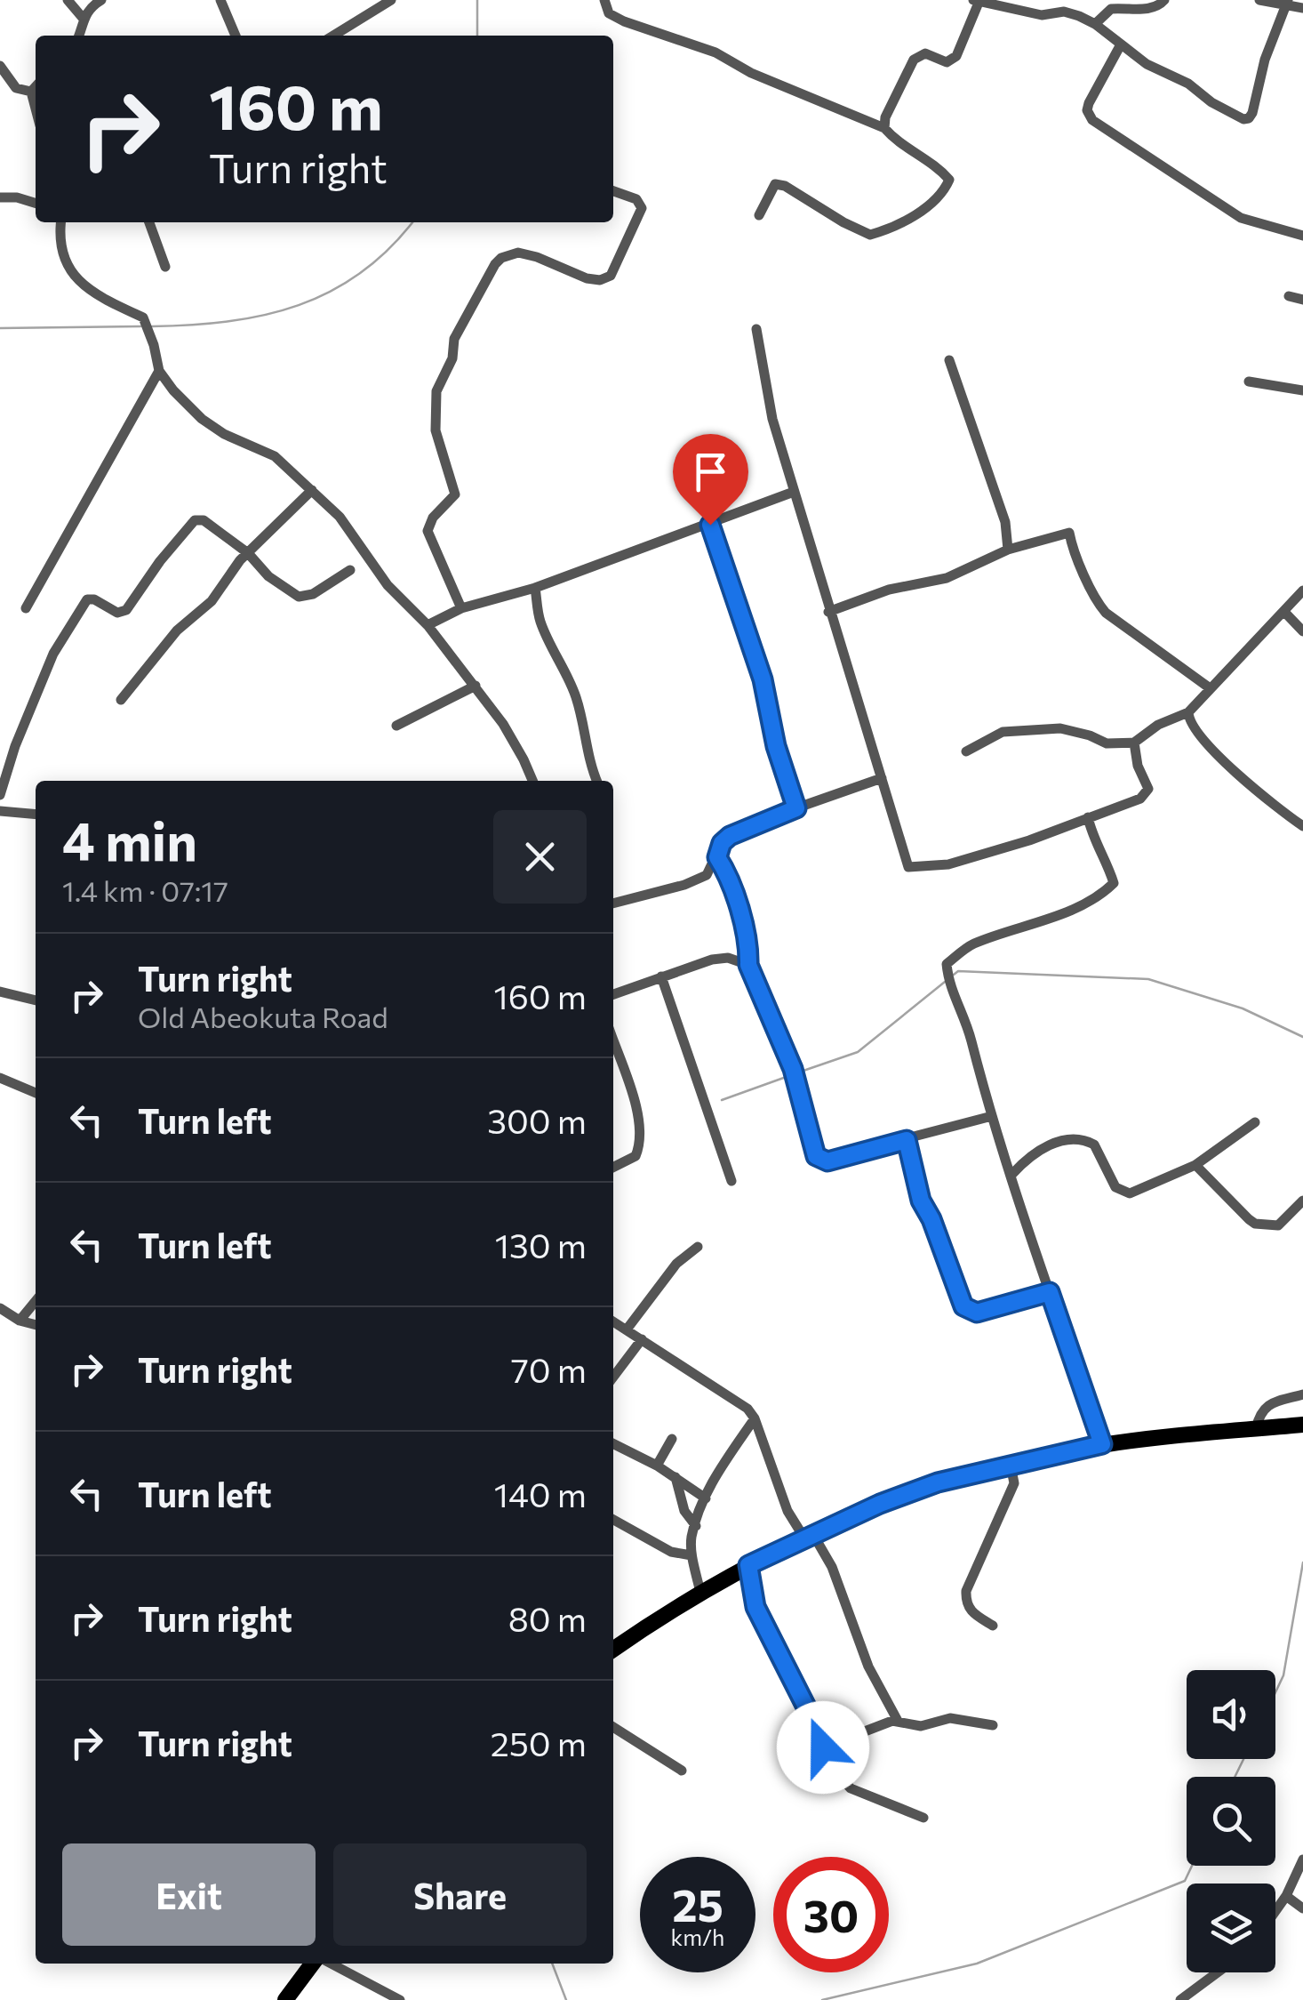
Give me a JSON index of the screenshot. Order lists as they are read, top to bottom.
{
  "page": {
    "turn": ["160 m", "Turn right"],
    "heading": ["4 min", "1.4 km · 07:17"],
    "list": [
      {
        "name": "Turn right",
        "note": "Old Abeokuta Road",
        "value": "160 m"
      },
      {
        "name": "Turn left",
        "value": "300 m"
      },
      {
        "name": "Turn left",
        "value": "130 m"
      },
      {
        "name": "Turn right",
        "value": "70 m"
      },
      {
        "name": "Turn left",
        "value": "140 m"
      },
      {
        "name": "Turn right",
        "value": "80 m"
      },
      {
        "name": "Turn right",
        "value": "250 m"
      }
    ],
    "buttons": ["Exit", "Share"],
    "speed": "25 km/h",
    "limit": "30"
  }
}
